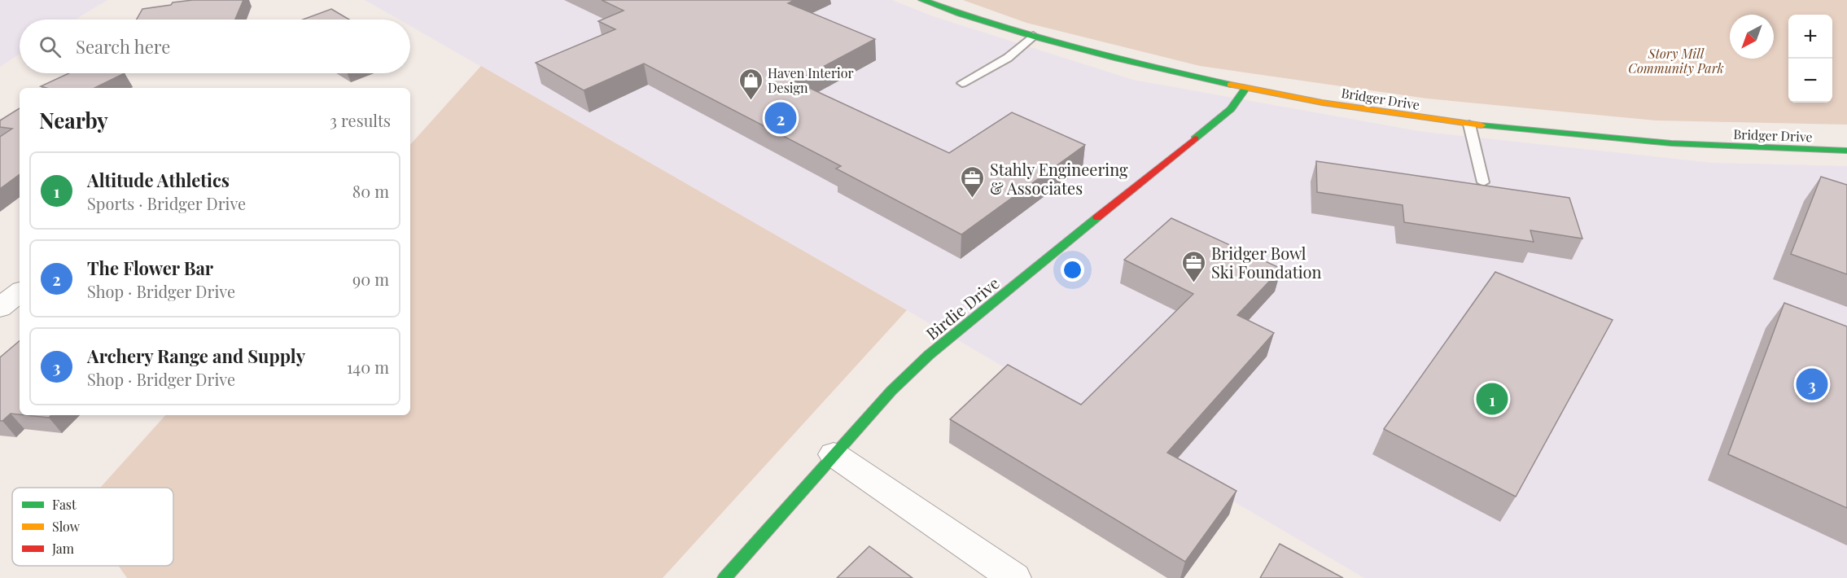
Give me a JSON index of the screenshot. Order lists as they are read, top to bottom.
{
  "streets": {
    "main road": ["Bridger Drive", "Birdie Drive"]
  },
  "crossings": [
    ["Bridger Drive", "Birdie Drive"]
  ],
  "parks": ["Story Mill Community Park"],
  "places": {
    "shop": ["Haven Interior Design"],
    "office": ["Stahly Engineering & Associates", "Bridger Bowl Ski Foundation"]
  },
  "legend": ["Fast", "Slow", "Jam"],
  "north": "bottom left",
  "page": {
    "map_buttons": ["+", "−"],
    "search": "Search here",
    "heading": ["Nearby", "3 results"],
    "pins": ["2", "3", "1"],
    "list": [
      {
        "mark": "1",
        "name": "Altitude Athletics",
        "note": "Sports · Bridger Drive",
        "value": "80 m"
      },
      {
        "mark": "2",
        "name": "The Flower Bar",
        "note": "Shop · Bridger Drive",
        "value": "90 m"
      },
      {
        "mark": "3",
        "name": "Archery Range and Supply",
        "note": "Shop · Bridger Drive",
        "value": "140 m"
      }
    ]
  }
}
